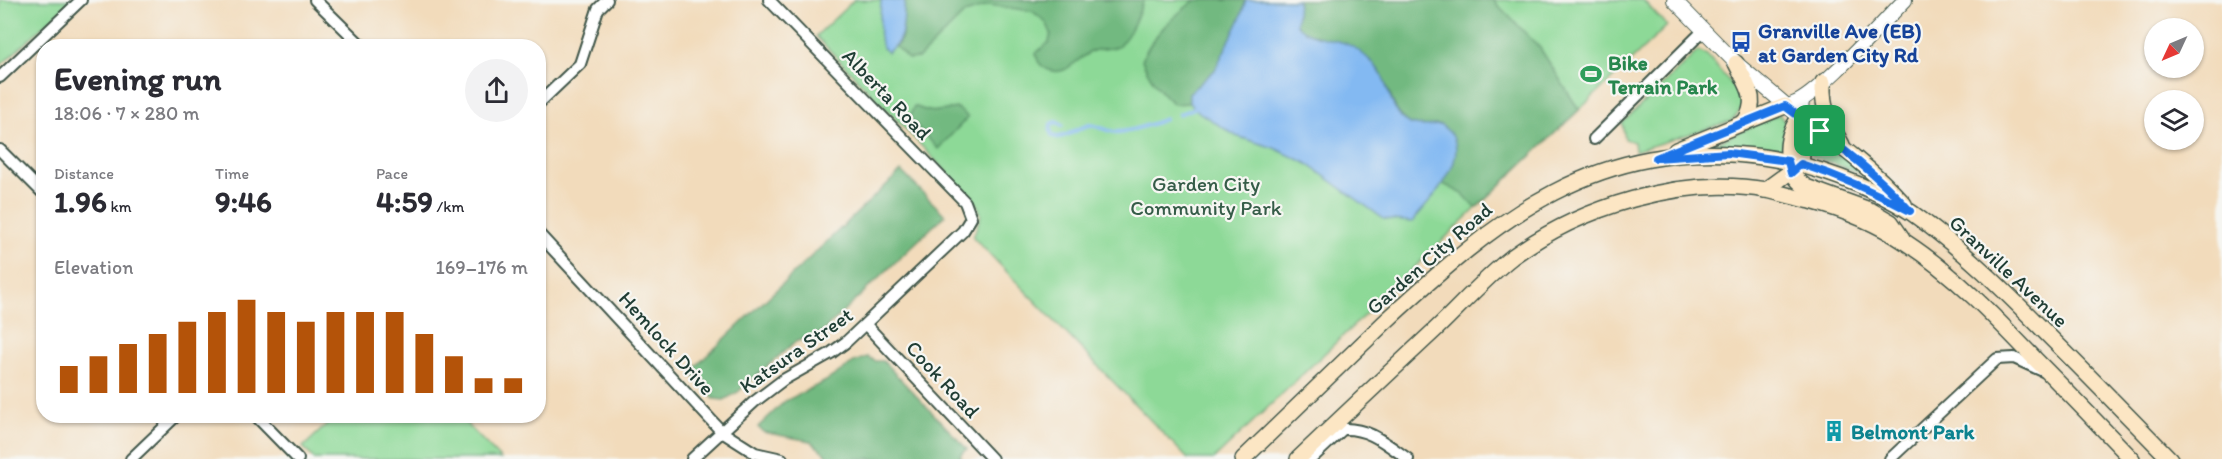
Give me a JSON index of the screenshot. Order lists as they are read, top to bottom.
{
  "streets": {
    "main road": ["Garden City Road", "Granville Avenue"],
    "street": [
      "Alberta Road",
      "Hemlock Drive",
      "Katsura Street",
      "Cook Road"
    ]
  },
  "crossings": [
    ["Alberta Road", "Katsura Street"],
    ["Garden City Road", "Granville Avenue"],
    ["Hemlock Drive", "Katsura Street"],
    ["Katsura Street", "Cook Road"]
  ],
  "parks": ["Garden City Community Park"],
  "places": {
    "bus stop": ["Granville Ave (EB) at Garden City Rd"],
    "sports": ["Bike Terrain Park"],
    "building": ["Belmont Park"]
  },
  "north": "bottom left",
  "page": {
    "heading": ["Evening run", "18:06 · 7 × 280 m"],
    "stats": [
      ["Distance", "1.96 km"],
      ["Time", "9:46"],
      ["Pace", "4:59 /km"]
    ],
    "chart": ["Elevation", "169–176 m"]
  }
}
